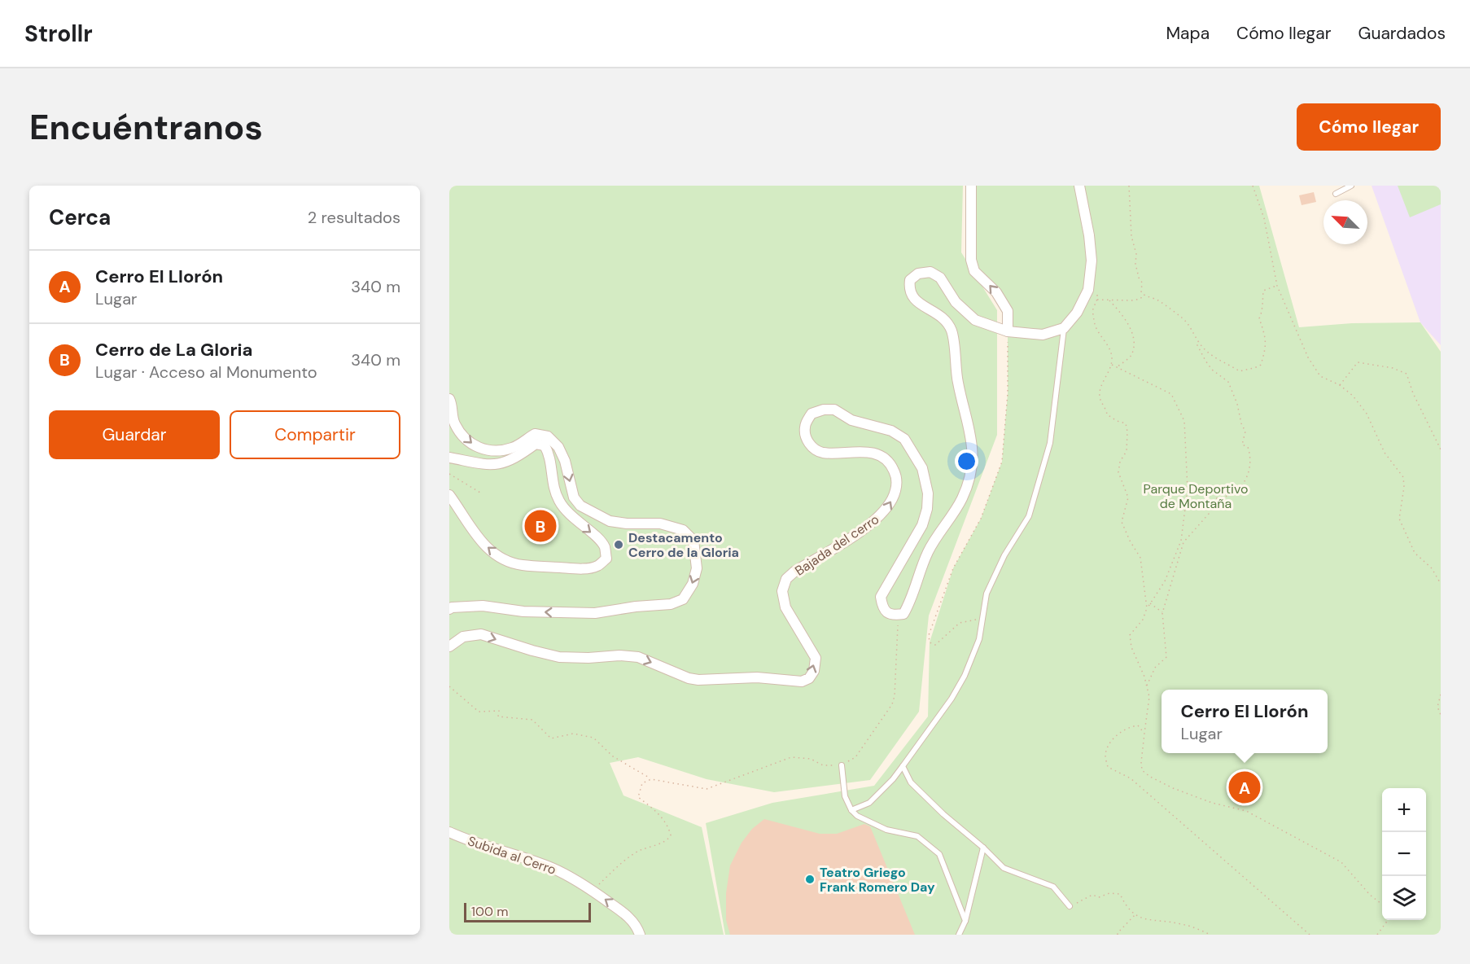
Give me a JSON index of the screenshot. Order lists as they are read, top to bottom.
{
  "streets": {
    "street": ["Bajada del cerro", "Subida al Cerro"]
  },
  "parks": ["Parque Deportivo de Montaña"],
  "places": ["Destacamento Cerro de la Gloria", "Teatro Griego Frank Romero Day"],
  "scale_bar": "100 m",
  "north": "top left",
  "page": {
    "header": "Strollr",
    "nav": ["Mapa", "Cómo llegar", "Guardados"],
    "buttons": [
      "Cómo llegar",
      ["Guardar", "Compartir"]
    ],
    "title": "Encuéntranos",
    "heading": ["Cerca", "2 resultados"],
    "list": [
      {
        "mark": "A",
        "name": "Cerro El Llorón",
        "note": "Lugar",
        "value": "340 m"
      },
      {
        "mark": "B",
        "name": "Cerro de La Gloria",
        "note": "Lugar · Acceso al Monumento",
        "value": "340 m"
      }
    ],
    "pins": ["B", "A"],
    "popup": ["Cerro El Llorón", "Lugar"],
    "map_buttons": ["+", "−"],
    "scale": "100 m"
  }
}
